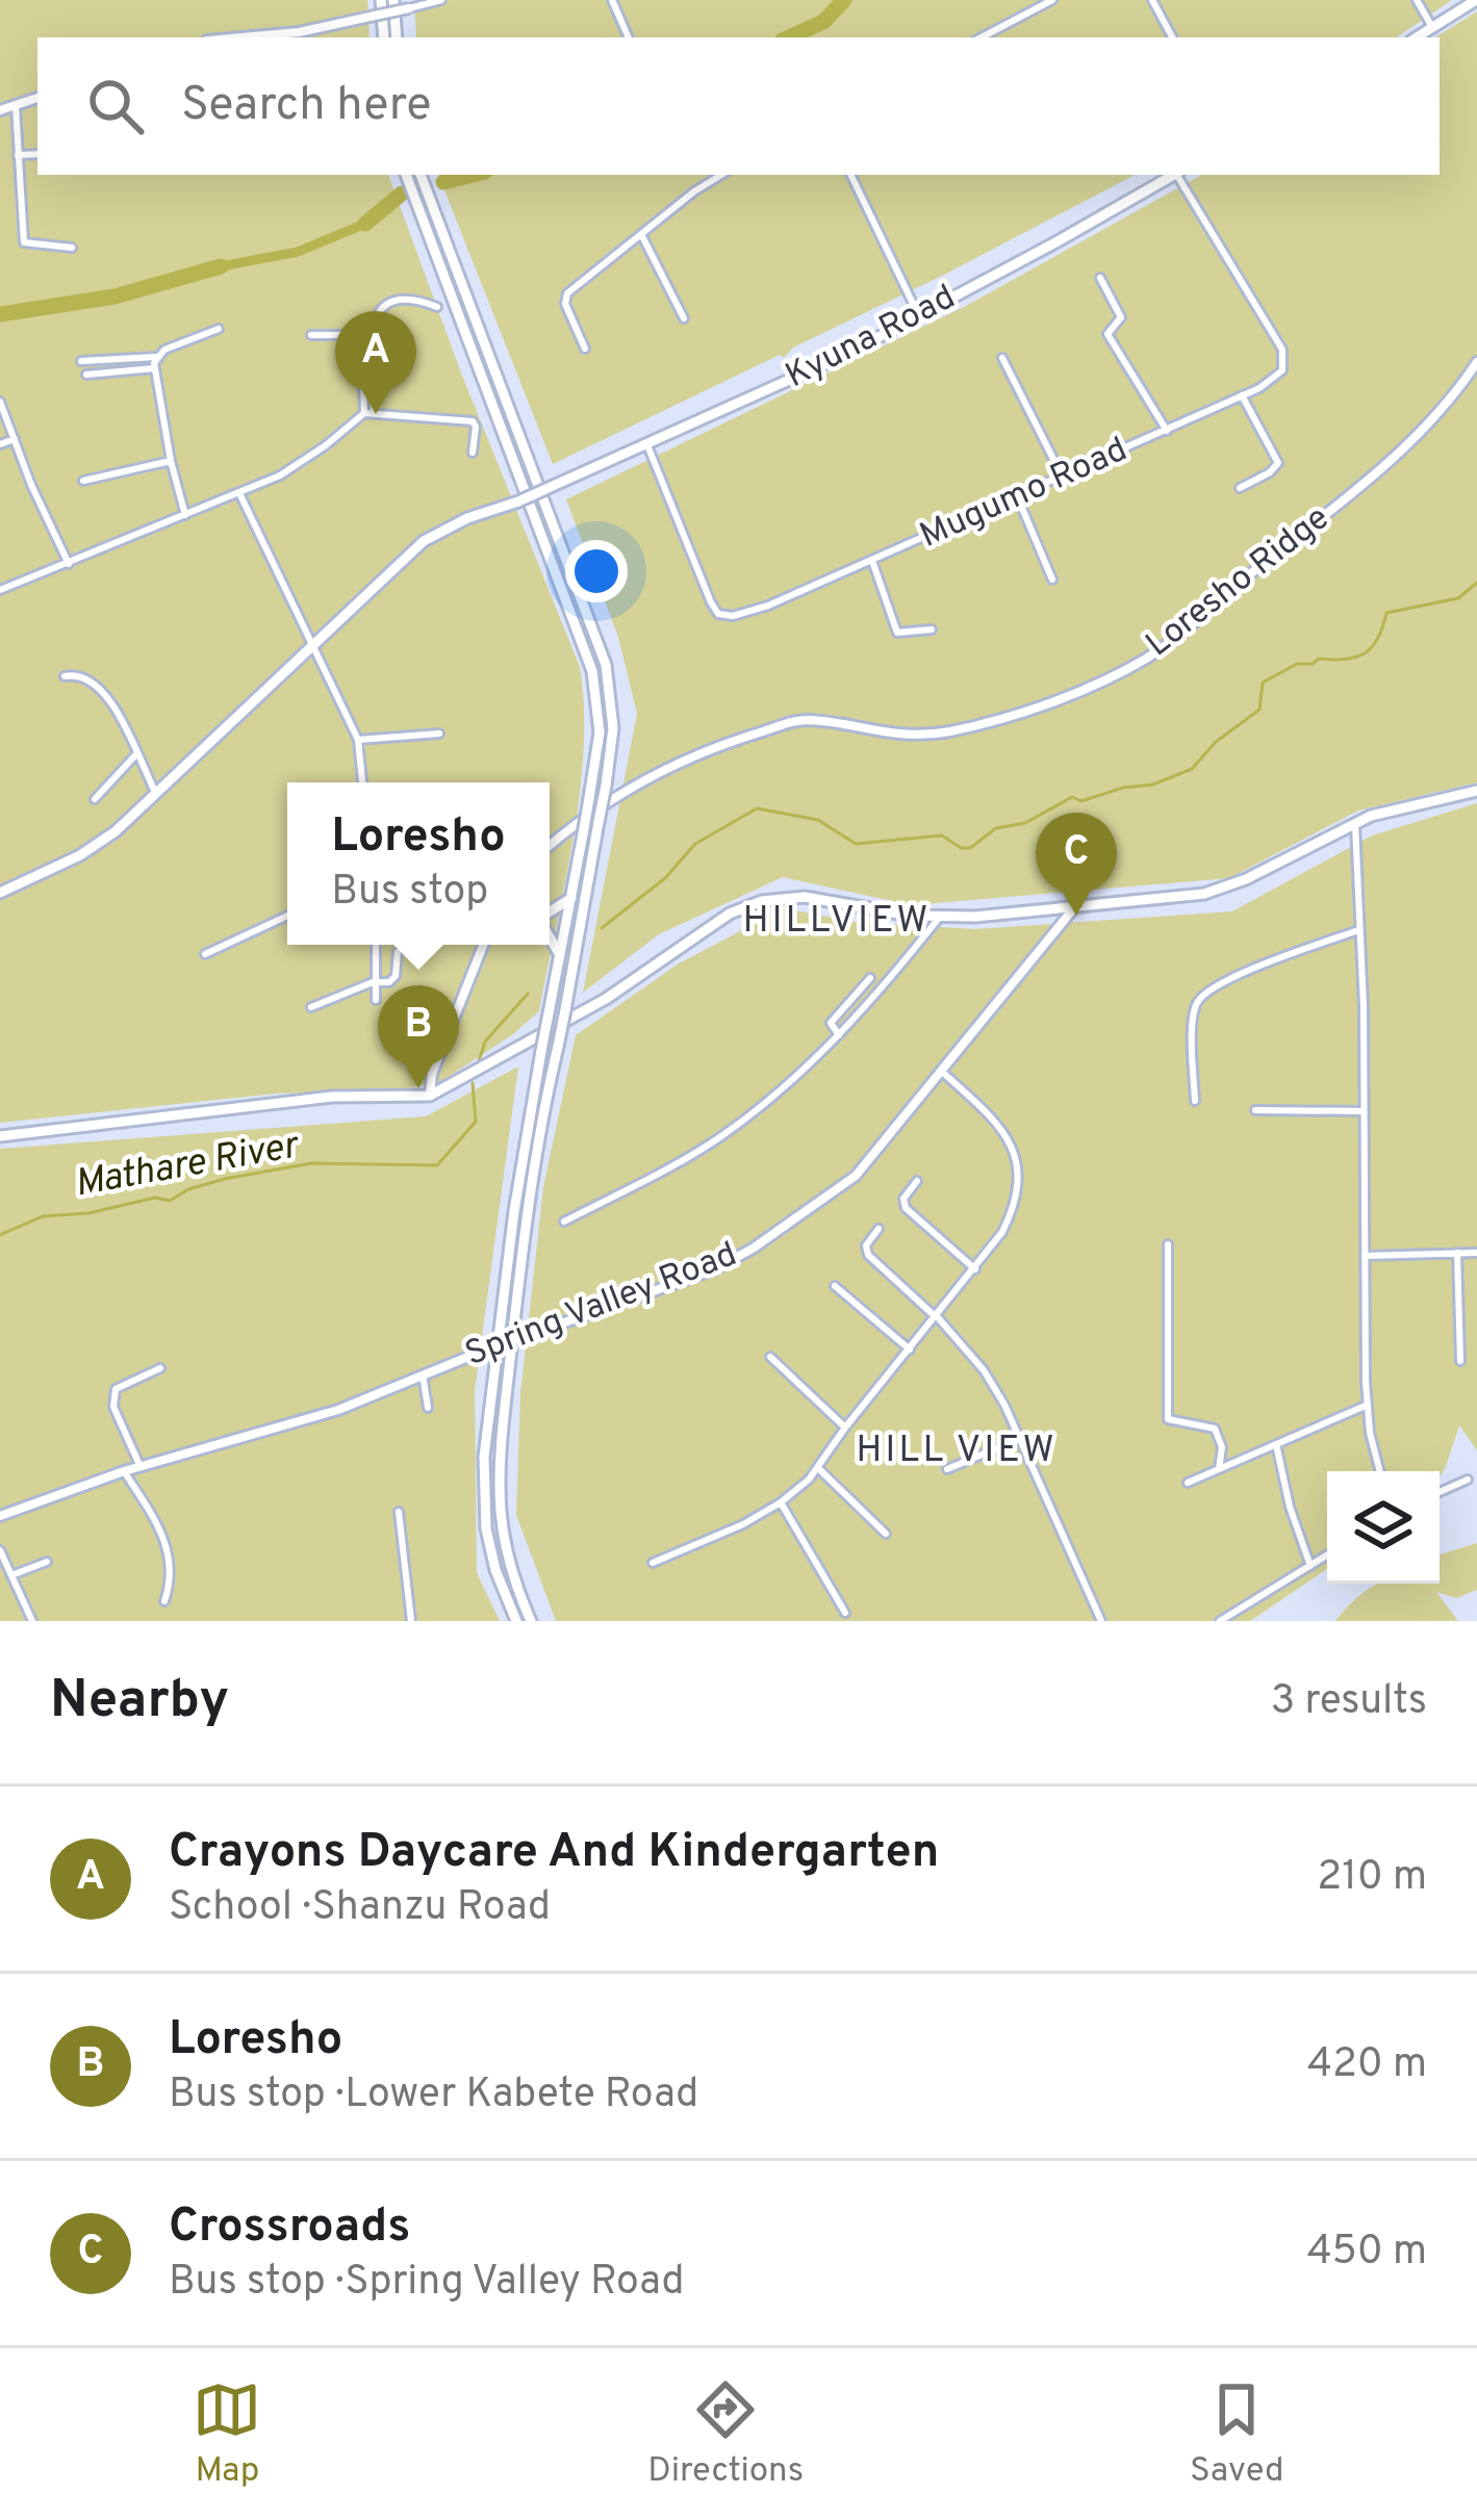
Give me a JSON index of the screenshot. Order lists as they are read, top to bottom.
{
  "streets": {
    "main road": ["Kyuna Road"],
    "street": ["Mugumo Road", "Loresho Ridge", "Spring Valley Road"]
  },
  "crossings": [
    ["Kyuna Road", "Mugumo Road"]
  ],
  "districts": ["HILLVIEW", "HILL VIEW"],
  "water": ["Mathare River"],
  "page": {
    "search": "Search here",
    "pins": ["A", "C", "B"],
    "popup": ["Loresho", "Bus stop"],
    "heading": ["Nearby", "3 results"],
    "list": [
      {
        "mark": "A",
        "name": "Crayons Daycare And Kindergarten",
        "note": "School · Shanzu Road",
        "value": "210 m"
      },
      {
        "mark": "B",
        "name": "Loresho",
        "note": "Bus stop · Lower Kabete Road",
        "value": "420 m"
      },
      {
        "mark": "C",
        "name": "Crossroads",
        "note": "Bus stop · Spring Valley Road",
        "value": "450 m"
      }
    ],
    "nav": ["Map", "Directions", "Saved"]
  }
}
